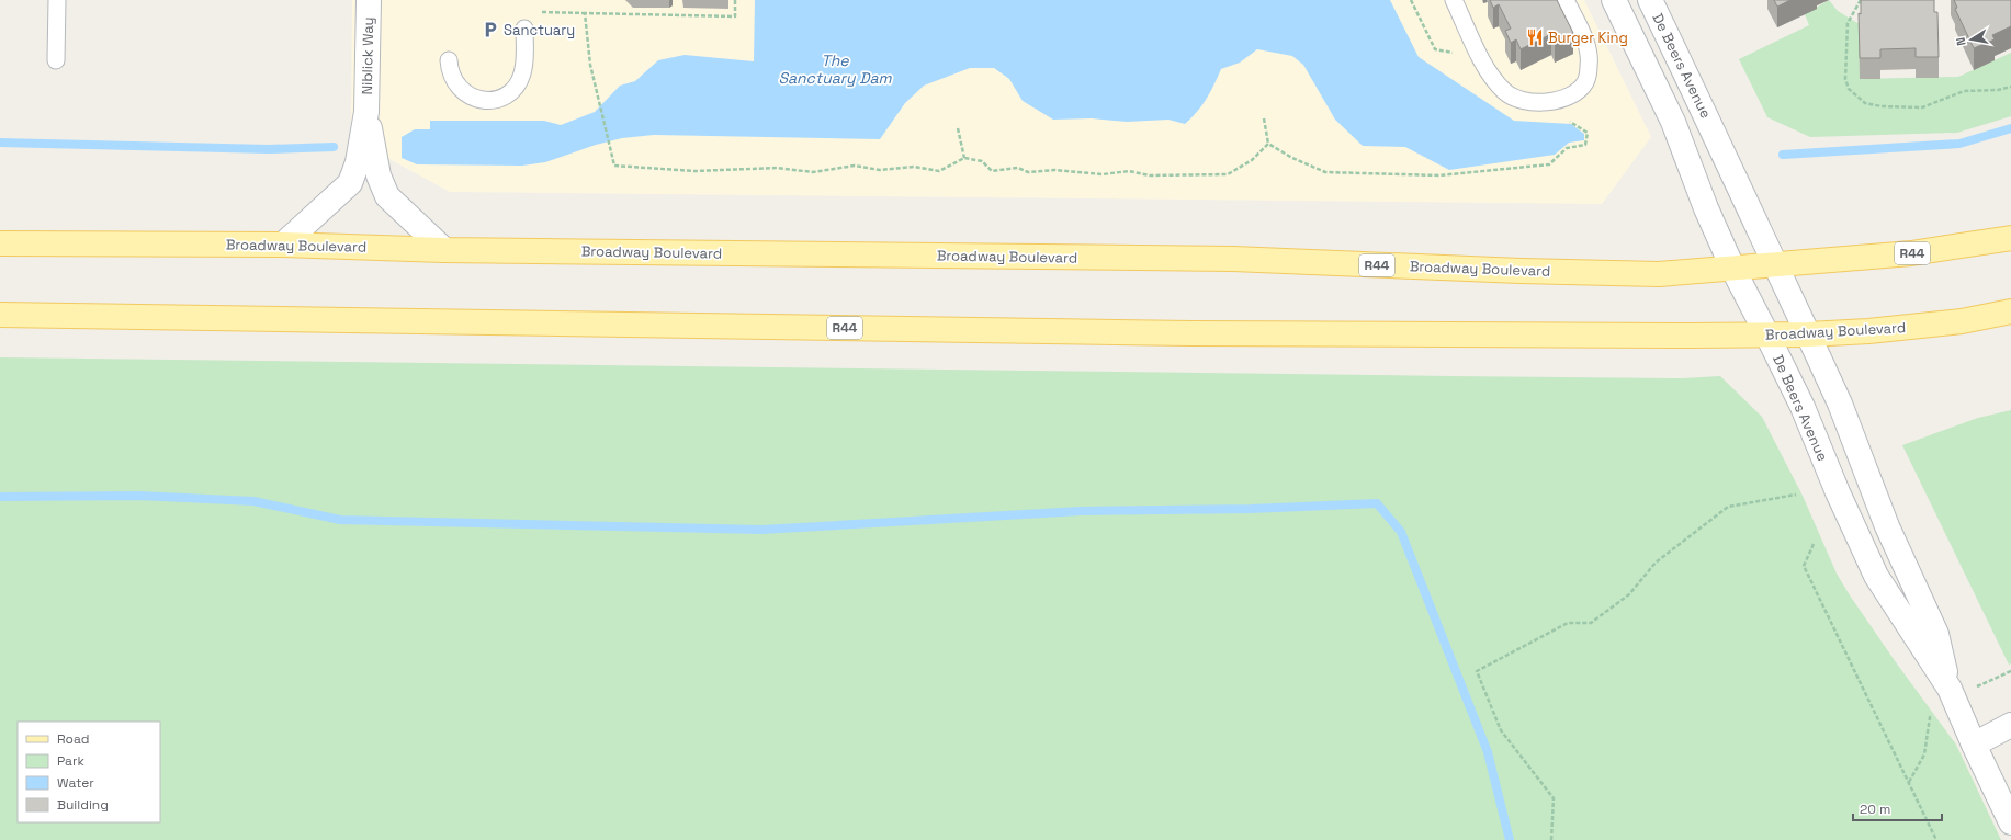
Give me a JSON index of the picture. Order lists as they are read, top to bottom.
{
  "streets": {
    "main road": ["Broadway Boulevard", "R44"],
    "street": ["Niblick Way", "De Beers Avenue"]
  },
  "crossings": [
    ["Niblick Way", "Broadway Boulevard"],
    ["De Beers Avenue", "Broadway Boulevard"]
  ],
  "water": ["The Sanctuary Dam"],
  "places": {
    "parking": ["Sanctuary"],
    "restaurant": ["Burger King"]
  },
  "legend": [
    "Road",
    "Park",
    "Water",
    "Building"
  ],
  "scale_bar": "20 m",
  "north": "left"
}
